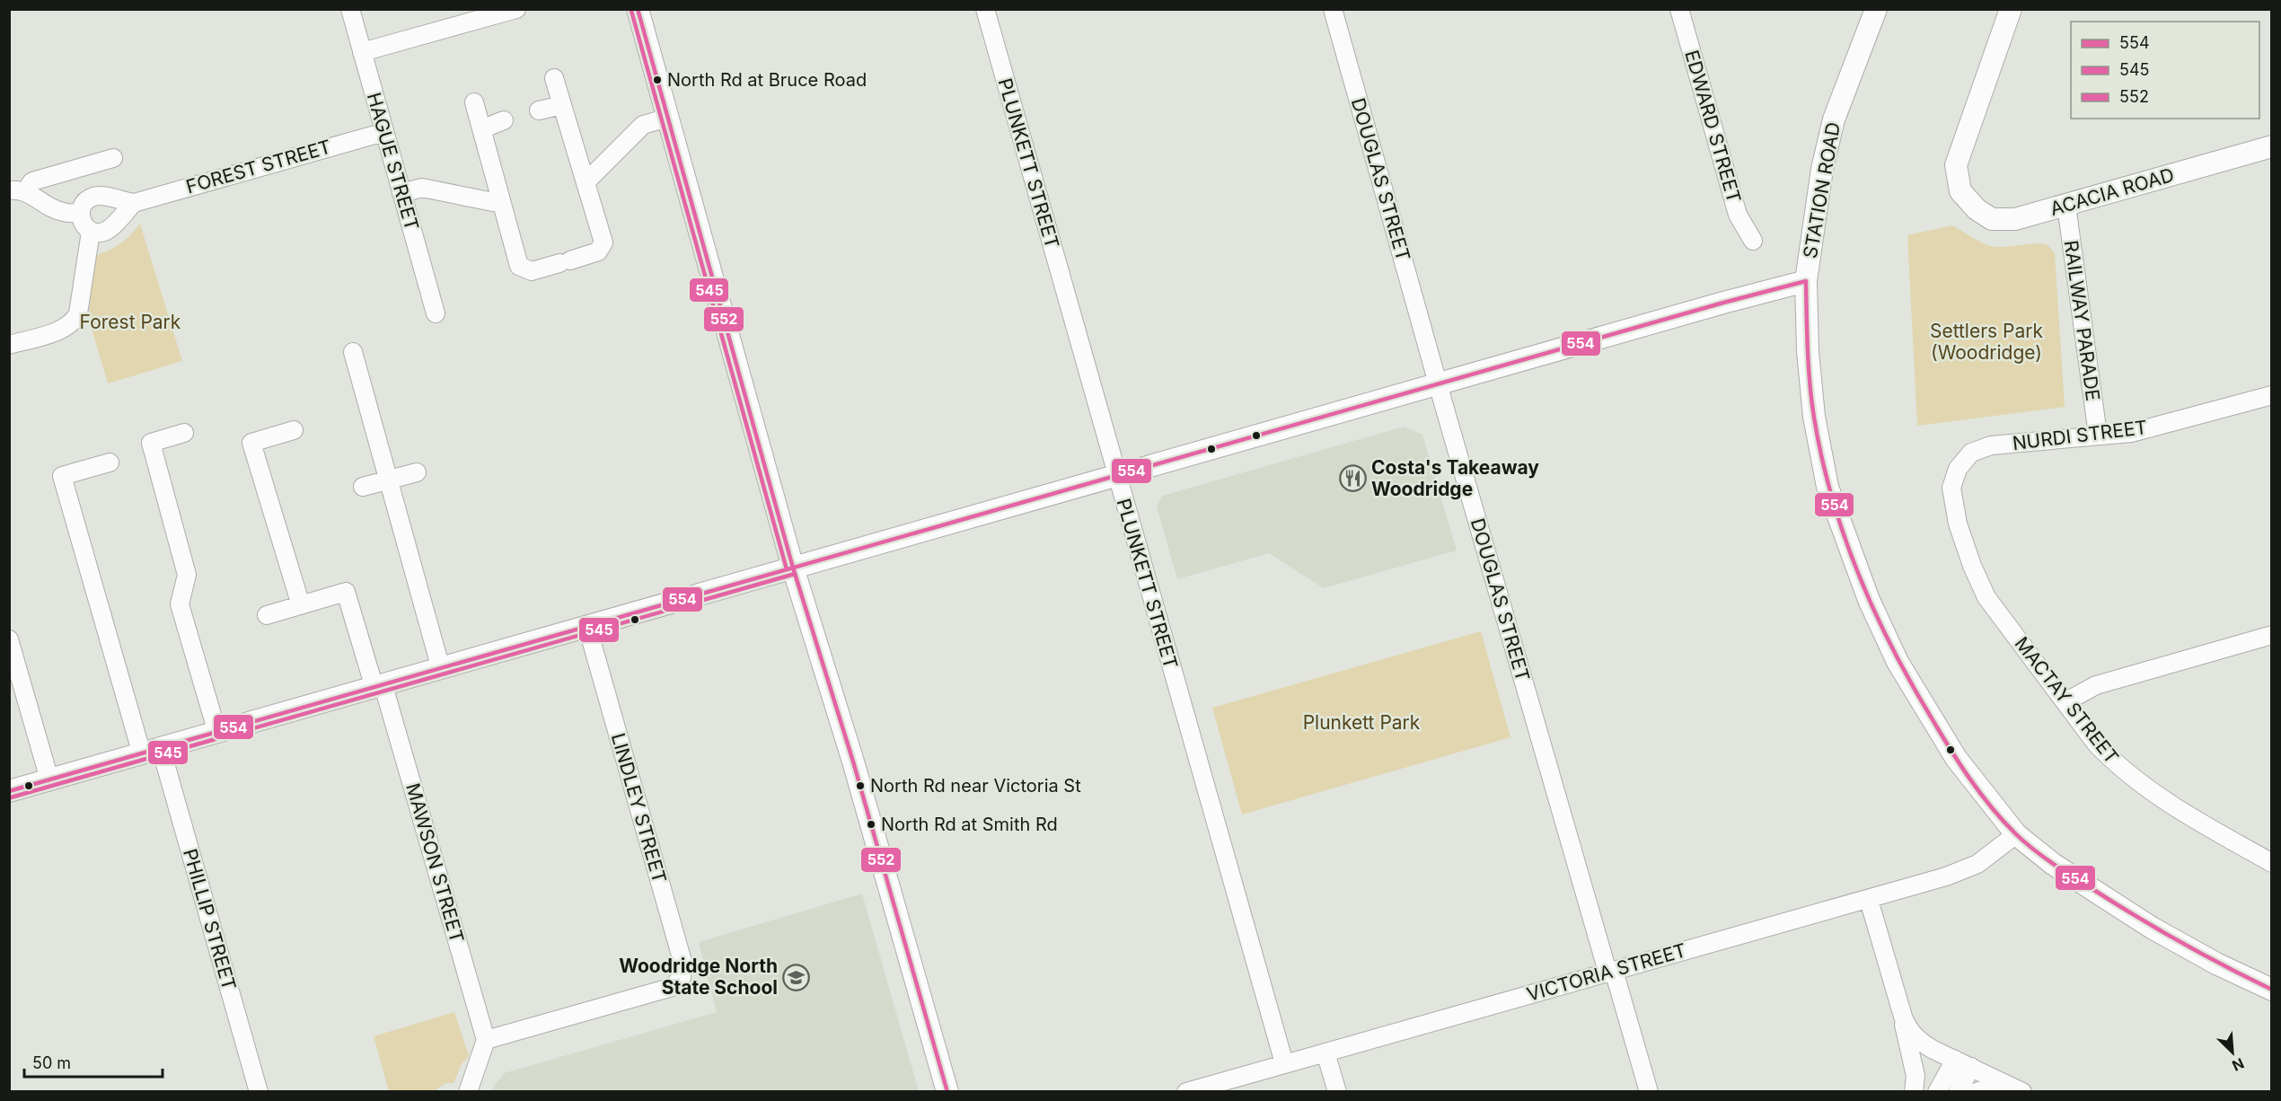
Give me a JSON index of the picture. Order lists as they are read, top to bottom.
{
  "streets": {
    "street": [
      "EDWARD STREET",
      "HAGUE STREET",
      "PLUNKETT STREET",
      "FOREST STREET",
      "DOUGLAS STREET",
      "STATION ROAD",
      "ACACIA ROAD",
      "RAILWAY PARADE",
      "NURDI STREET",
      "MACTAY STREET",
      "LINDLEY STREET",
      "MAWSON STREET",
      "PHILLIP STREET",
      "VICTORIA STREET"
    ]
  },
  "crossings": [
    ["HAGUE STREET", "FOREST STREET"],
    ["PLUNKETT STREET", "VICTORIA STREET"],
    ["DOUGLAS STREET", "VICTORIA STREET"],
    ["STATION ROAD", "VICTORIA STREET"],
    ["ACACIA ROAD", "RAILWAY PARADE"],
    ["RAILWAY PARADE", "NURDI STREET"],
    ["NURDI STREET", "MACTAY STREET"],
    ["LINDLEY STREET", "MAWSON STREET"]
  ],
  "parks": ["Forest Park", "Settlers Park (Woodridge)", "Plunkett Park"],
  "places": {
    "other": ["North Rd at Bruce Road", "North Rd near Victoria St", "North Rd at Smith Rd"],
    "restaurant": ["Costa's Takeaway Woodridge"],
    "school or university": ["Woodridge North State School"]
  },
  "lines": ["transit line 552", "transit line 545", "transit line 554"],
  "legend": ["554", "545", "552"],
  "scale_bar": "50 m",
  "north": "bottom right"
}
